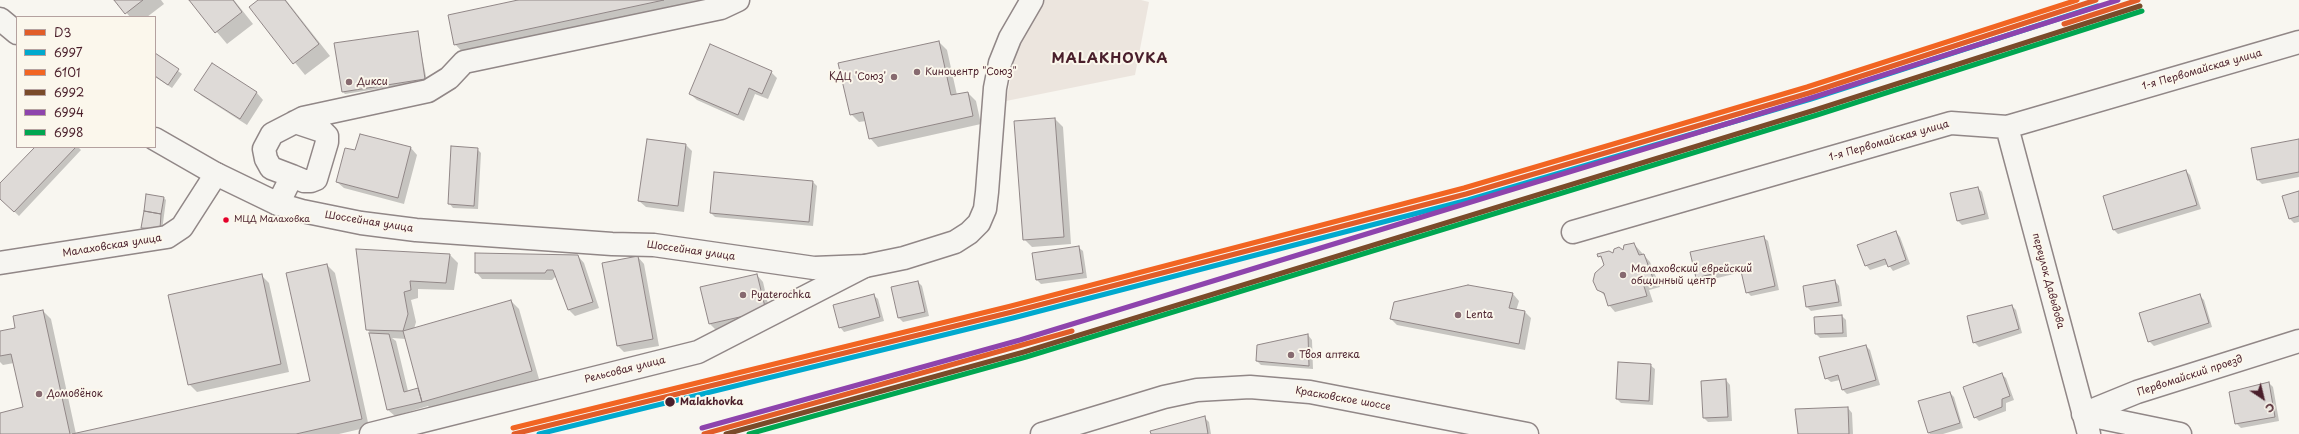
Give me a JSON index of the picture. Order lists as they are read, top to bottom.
{
  "streets": {
    "street": [
      "1-я Первомайская улица",
      "Шоссейная улица",
      "Малаховская улица",
      "переулок Давыдова",
      "Рельсовая улица",
      "Первомайский проезд",
      "Красковское шоссе"
    ]
  },
  "crossings": [
    ["1-я Первомайская улица", "переулок Давыдова"],
    ["Шоссейная улица", "Малаховская улица"],
    ["Шоссейная улица", "Рельсовая улица"],
    ["переулок Давыдова", "Первомайский проезд"]
  ],
  "districts": ["MALAKHOVKA"],
  "places": [
    "Киноцентр \"Союз\"",
    "КДЦ 'Союз'",
    "Дикси",
    "МЦД Малаховка",
    "Малаховский еврейский общинный центр",
    "Pyaterochka",
    "Lenta",
    "Твоя аптека",
    "Домовёнок",
    "Malakhovka"
  ],
  "lines": [
    "transit line D3",
    "transit line 6101",
    "transit line 6994",
    "transit line 6997",
    "transit line 6992",
    "transit line 6998"
  ],
  "legend": [
    "D3",
    "6997",
    "6101",
    "6992",
    "6994",
    "6998"
  ],
  "north": "bottom right"
}
